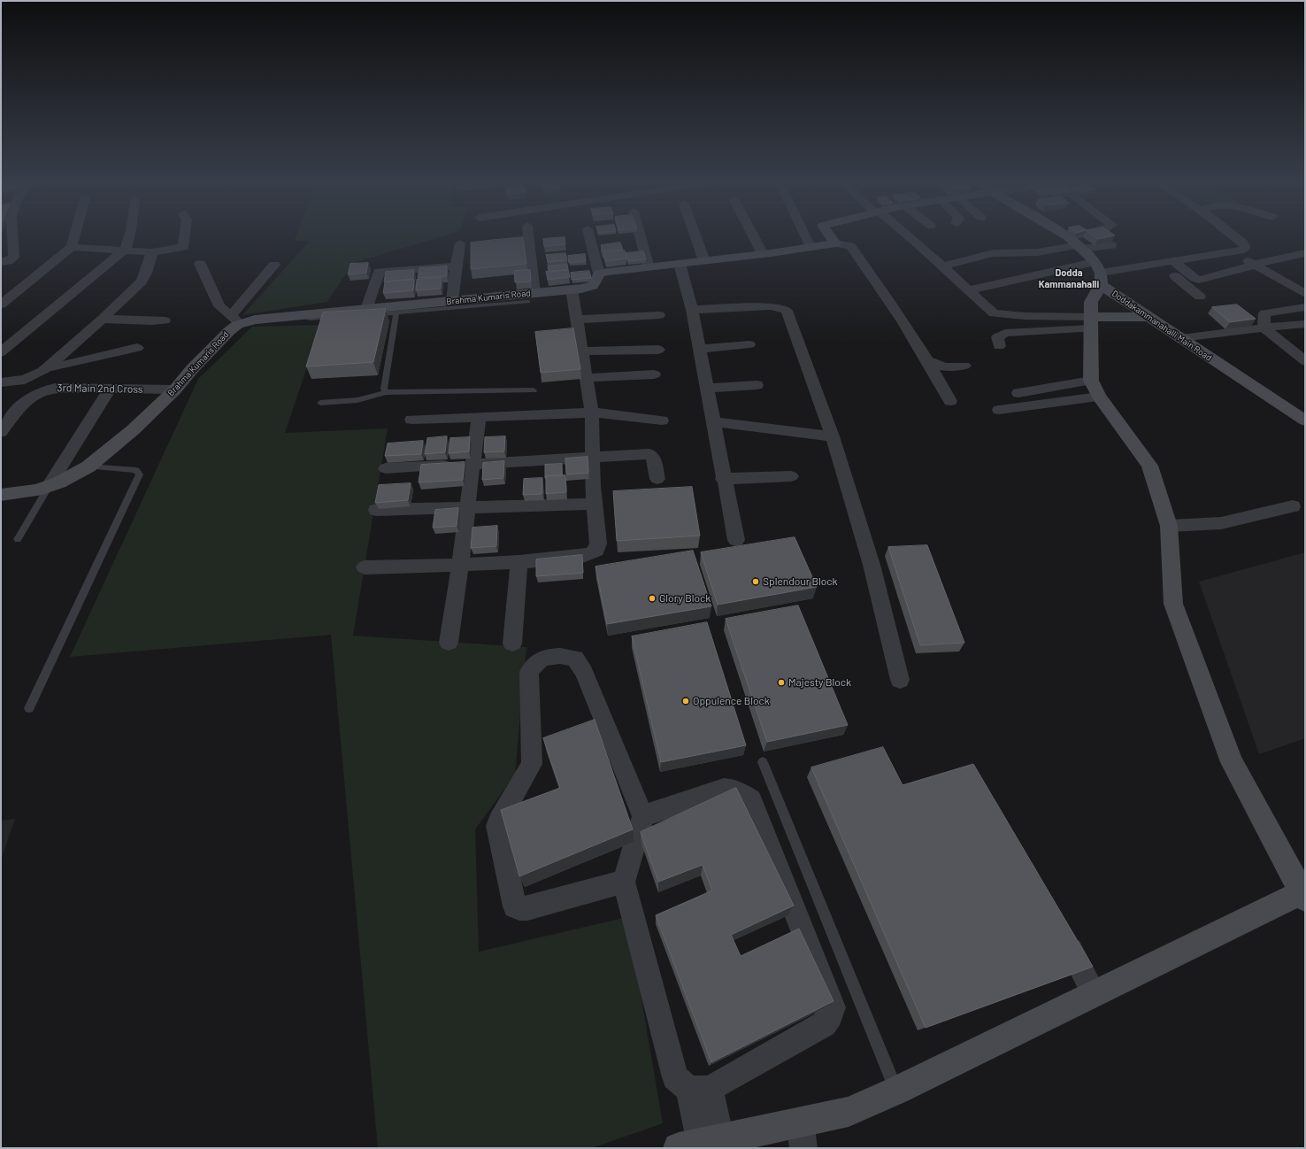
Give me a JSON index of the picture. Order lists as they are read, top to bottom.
{
  "streets": {
    "street": ["Brahma Kumaris Road", "Doddakammanahalli Main Road", "3rd Main 2nd Cross"]
  },
  "crossings": [
    ["Brahma Kumaris Road", "3rd Main 2nd Cross"]
  ],
  "districts": ["Dodda Kammanahalli"],
  "places": [
    "Splendour Block",
    "Glory Block",
    "Majesty Block",
    "Oppulence Block"
  ]
}
